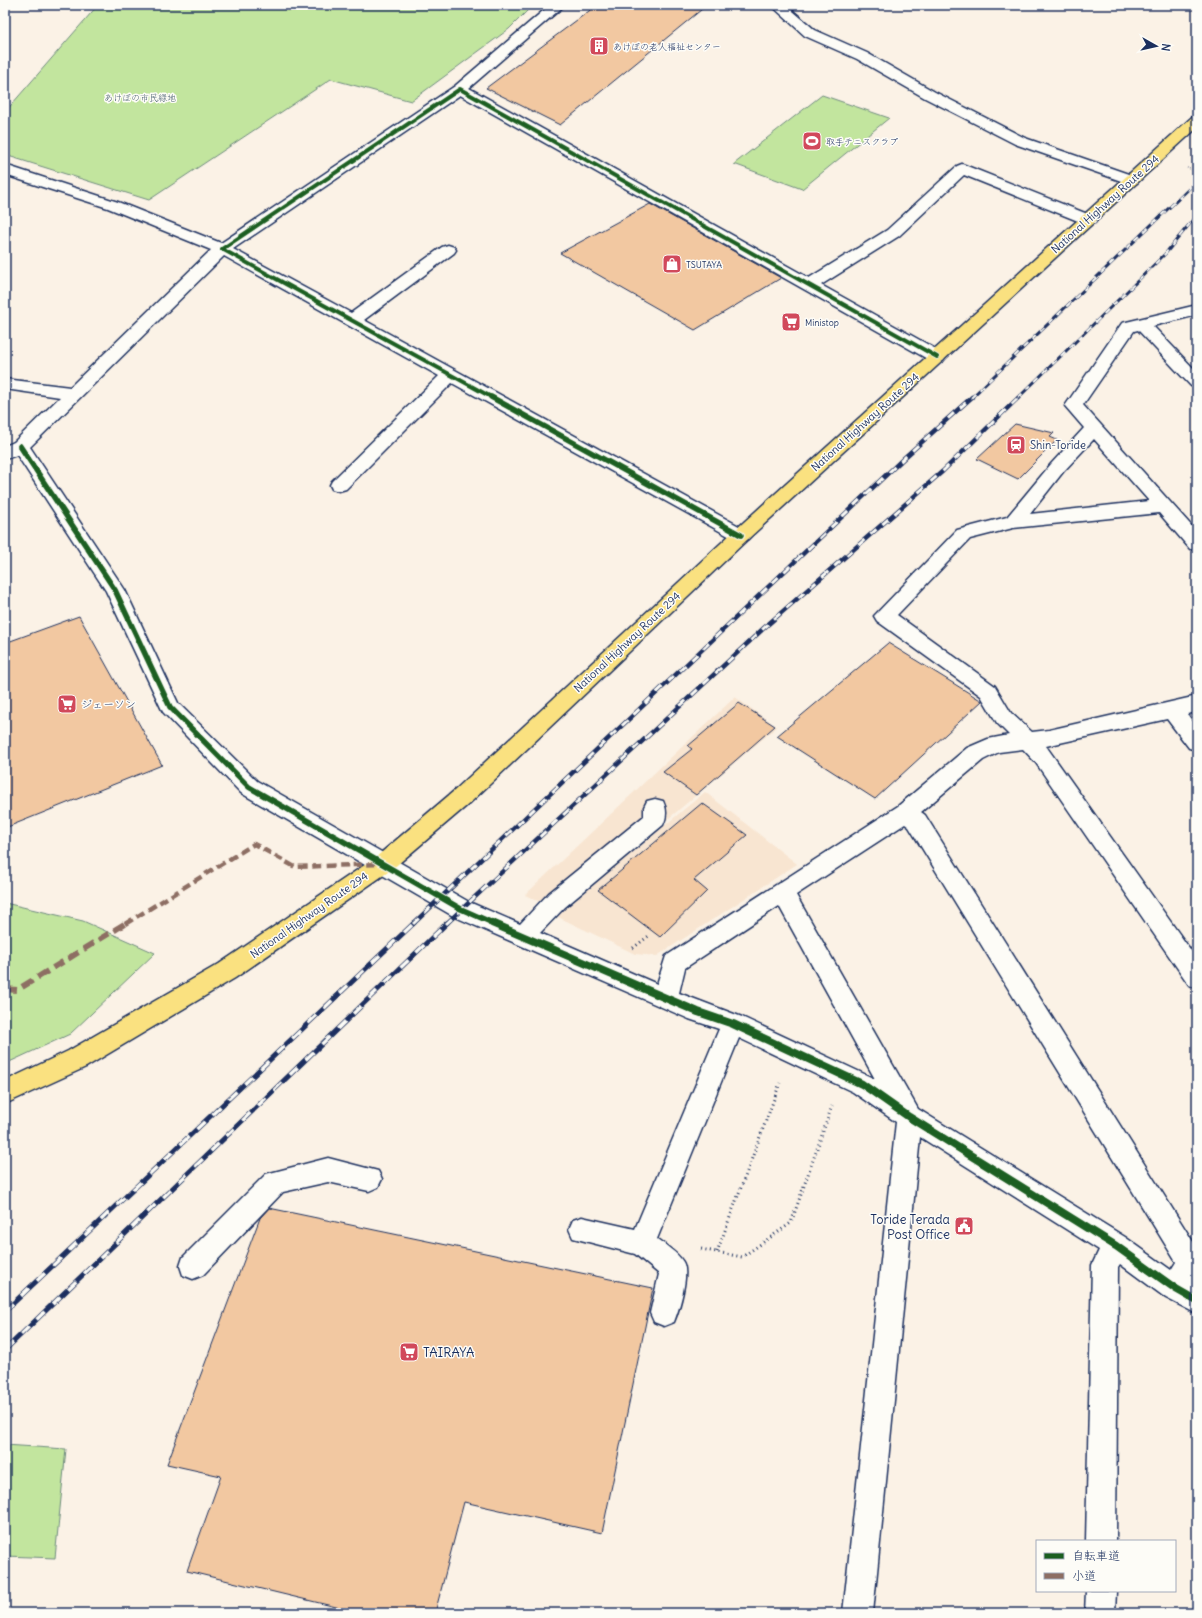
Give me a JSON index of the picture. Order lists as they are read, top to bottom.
{
  "streets": {
    "highway": ["National Highway Route 294"]
  },
  "parks": ["あけぼの市民緑地"],
  "places": {
    "building": ["あけぼの老人福祉センター"],
    "sports": ["取手テニスクラブ"],
    "shop": ["TSUTAYA"],
    "supermarket": ["Ministop", "ジェーソン", "TAIRAYA"],
    "station": ["Shin-Toride"],
    "public building": ["Toride Terada Post Office"]
  },
  "legend": ["自転車道", "小道"],
  "north": "right"
}
